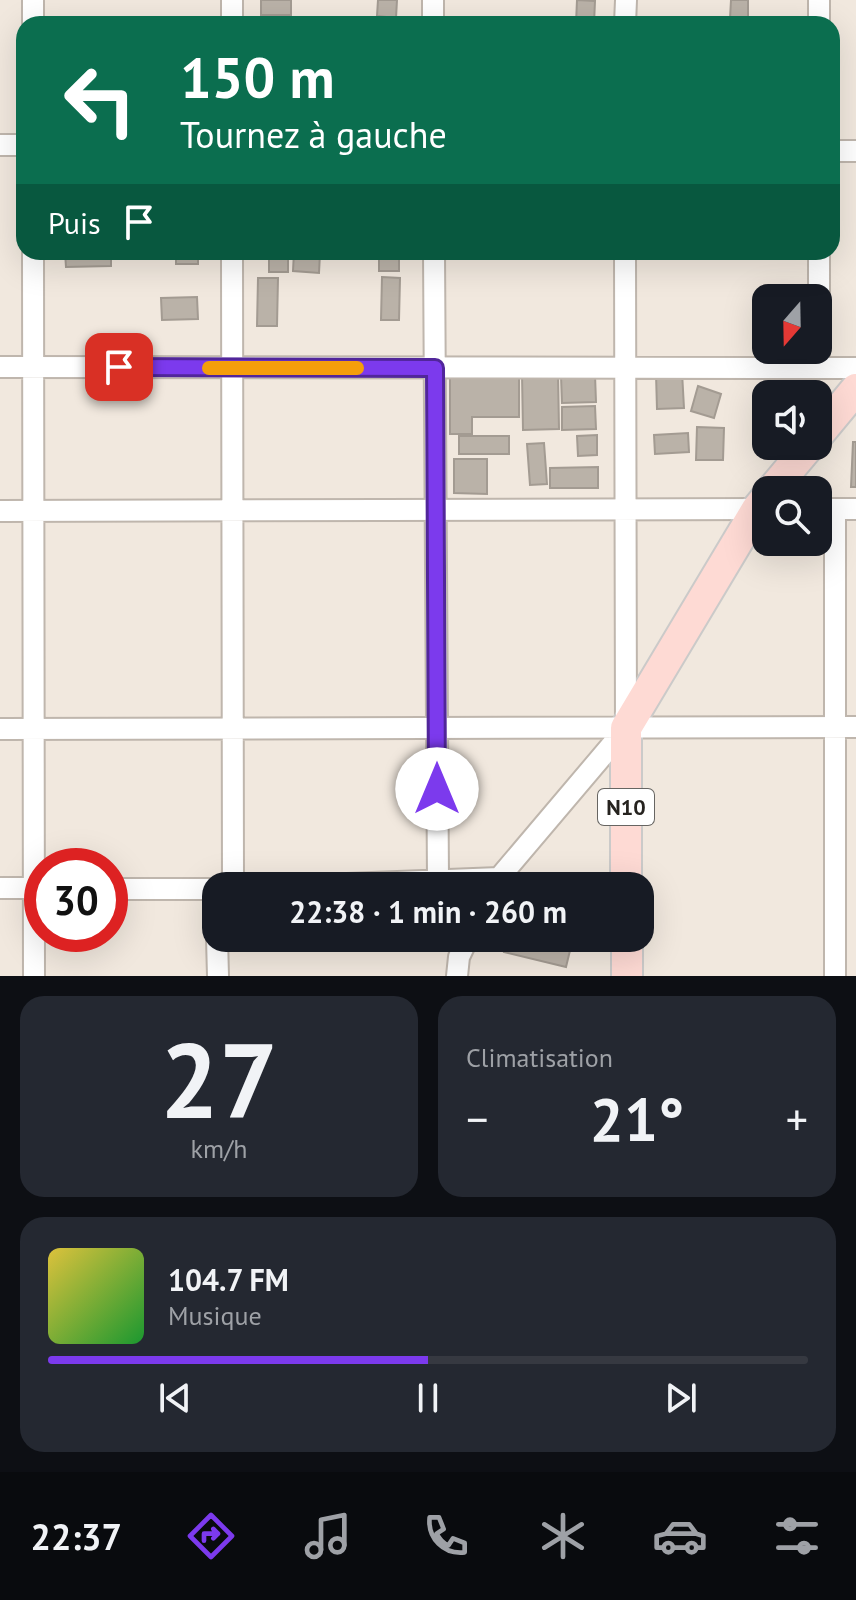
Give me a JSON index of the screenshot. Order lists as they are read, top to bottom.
{
  "streets": {
    "main road": ["N10"]
  },
  "north": "bottom",
  "page": {
    "turn": ["150 m", "Tournez à gauche"],
    "then": "Puis",
    "limit": "30",
    "trip": "22:38 · 1 min · 260 m",
    "tile": [
      ["27", "km/h"],
      "Climatisation"
    ],
    "heat": ["−", "21°", "+"],
    "song": ["104.7 FM", "Musique"],
    "tabs": "22:37"
  }
}
